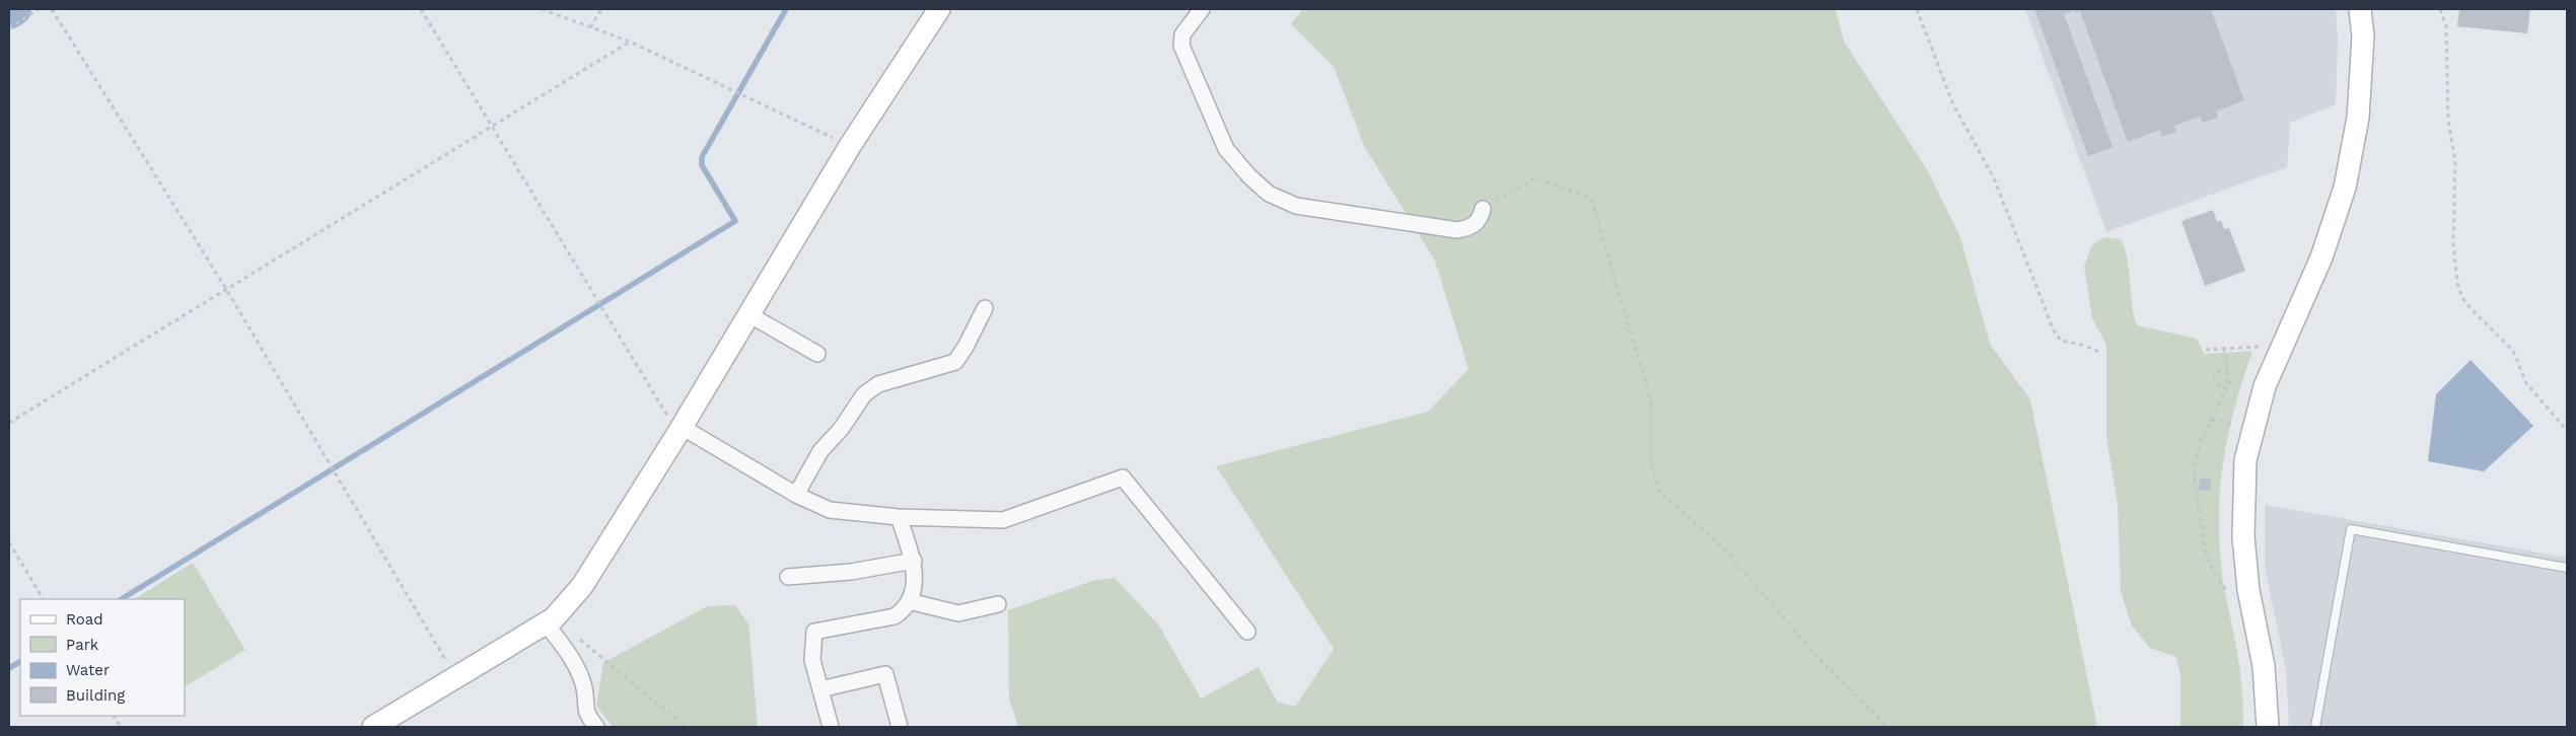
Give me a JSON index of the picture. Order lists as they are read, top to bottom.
{
  "legend": [
    "Road",
    "Park",
    "Water",
    "Building"
  ]
}
